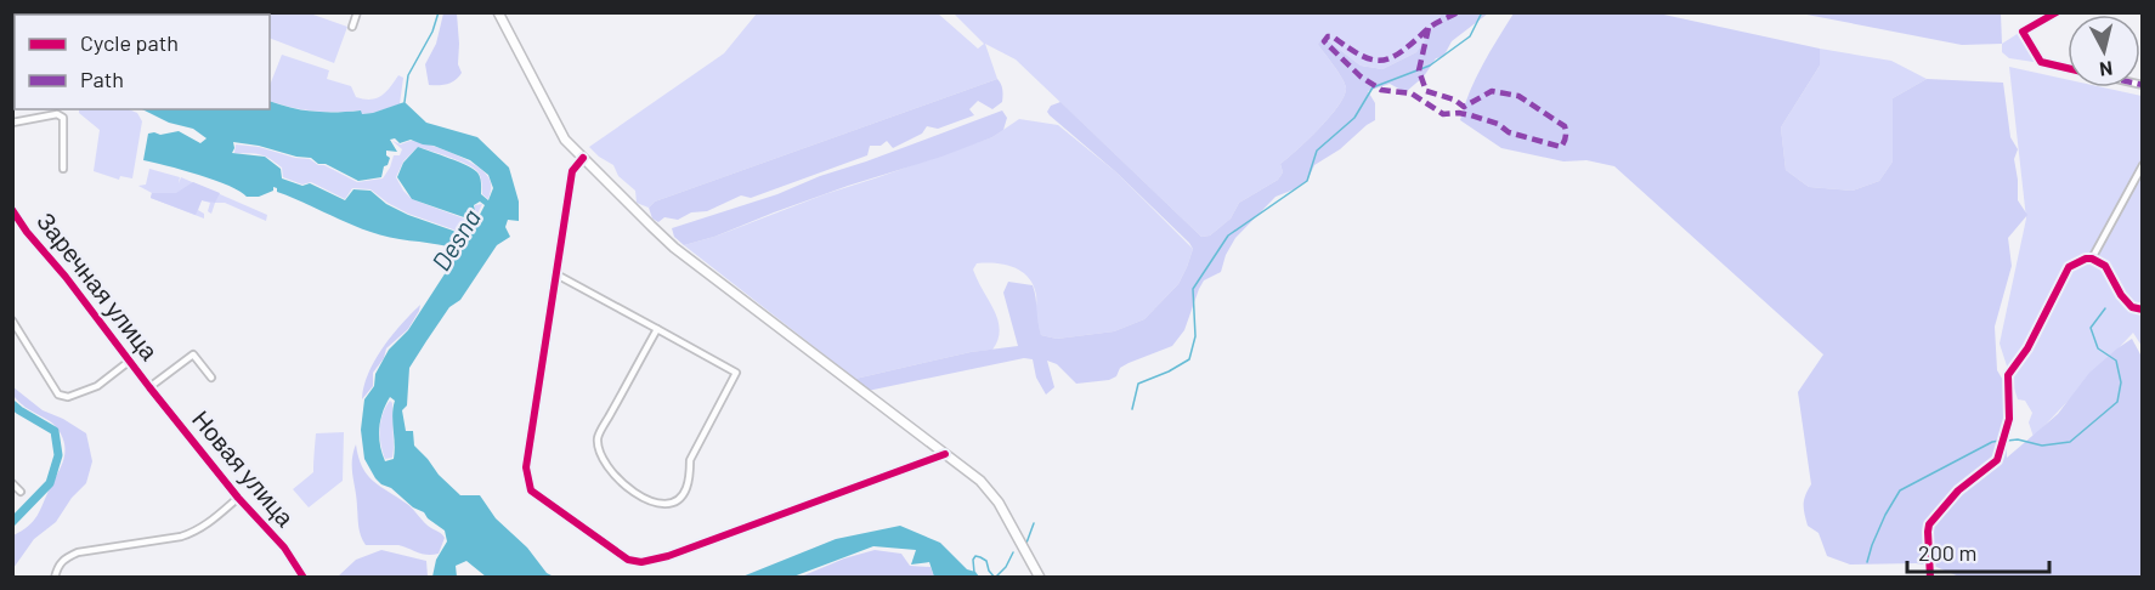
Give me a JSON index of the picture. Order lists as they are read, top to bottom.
{
  "streets": {
    "street": ["Заречная улица", "Новая улица"]
  },
  "crossings": [
    ["Заречная улица", "Новая улица"]
  ],
  "water": ["Desna"],
  "legend": ["Cycle path", "Path"],
  "scale_bar": "200 m",
  "north": "bottom"
}
